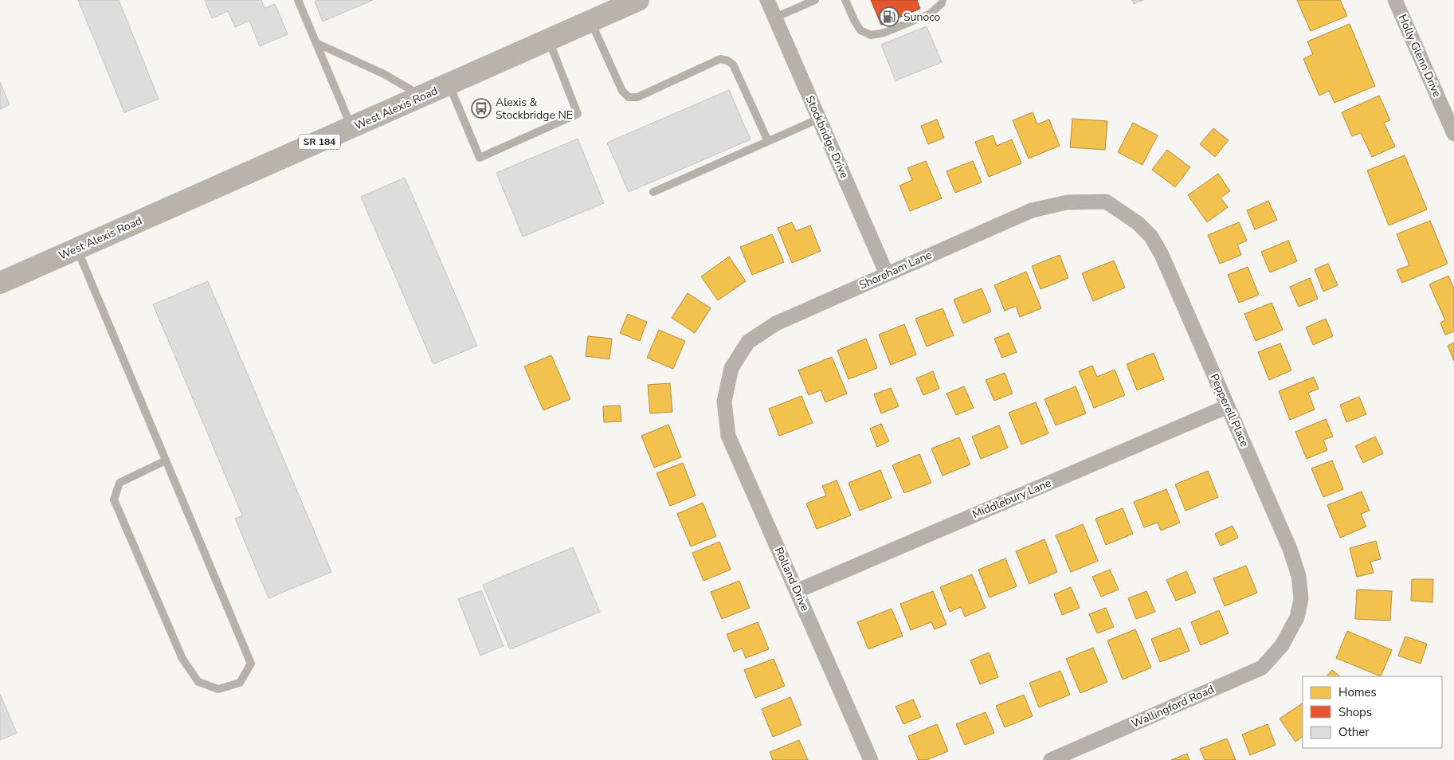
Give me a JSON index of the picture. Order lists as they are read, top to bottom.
{
  "streets": {
    "main road": ["West Alexis Road", "SR 184"],
    "street": [
      "Holly Glenn Drive",
      "Stockbridge Drive",
      "Shoreham Lane",
      "Pepperell Place",
      "Middlebury Lane",
      "Rolland Drive",
      "Wallingford Road"
    ]
  },
  "crossings": [
    ["Stockbridge Drive", "Shoreham Lane"],
    ["Shoreham Lane", "Pepperell Place"],
    ["Shoreham Lane", "Rolland Drive"],
    ["Pepperell Place", "Middlebury Lane"],
    ["Pepperell Place", "Wallingford Road"],
    ["Middlebury Lane", "Rolland Drive"]
  ],
  "places": {
    "fuel station": ["Sunoco"],
    "bus stop": ["Alexis & Stockbridge NE"]
  },
  "legend": ["Homes", "Shops", "Other"]
}
